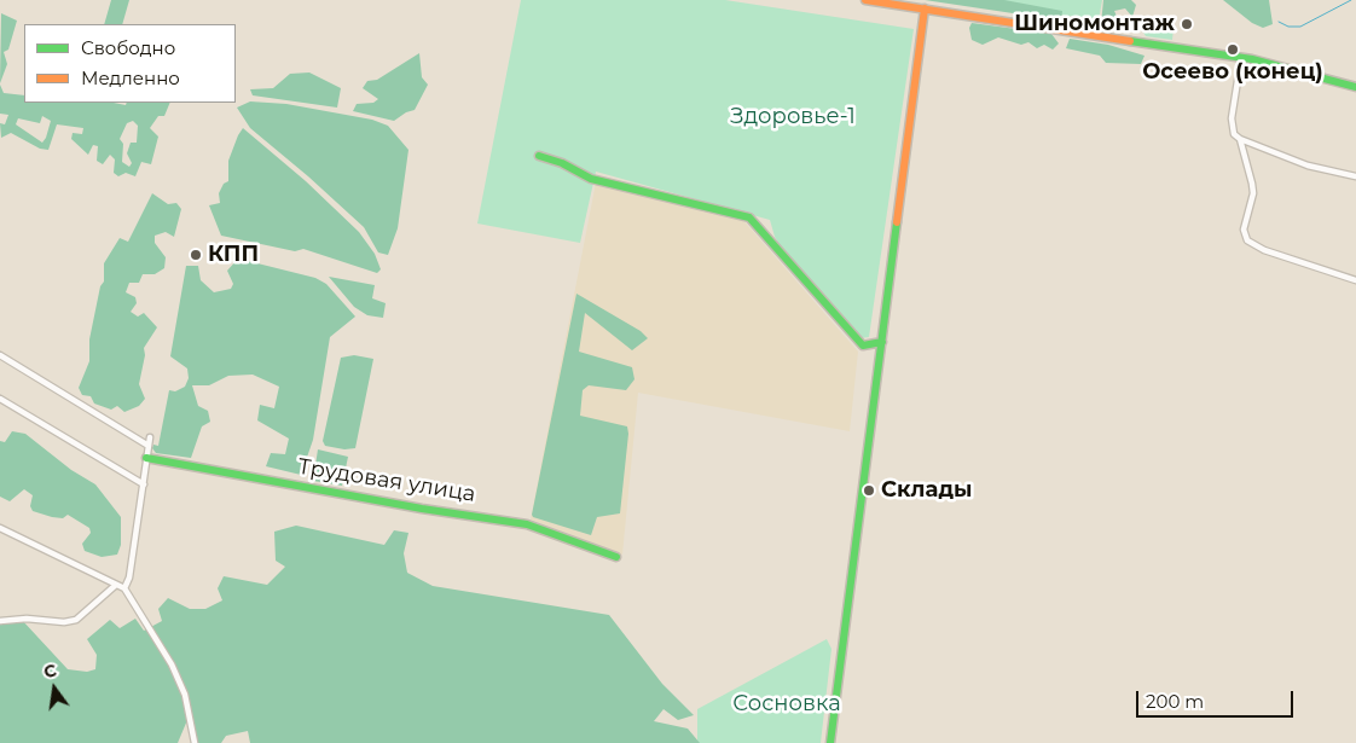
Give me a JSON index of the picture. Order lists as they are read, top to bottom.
{
  "streets": {
    "main road": ["Трудовая улица"]
  },
  "parks": ["Здоровье-1", "Сосновка"],
  "places": [
    "Шиномонтаж",
    "Осеево (конец)",
    "КПП",
    "Склады"
  ],
  "legend": ["Свободно", "Медленно"],
  "scale_bar": "200 m",
  "north": "top"
}
